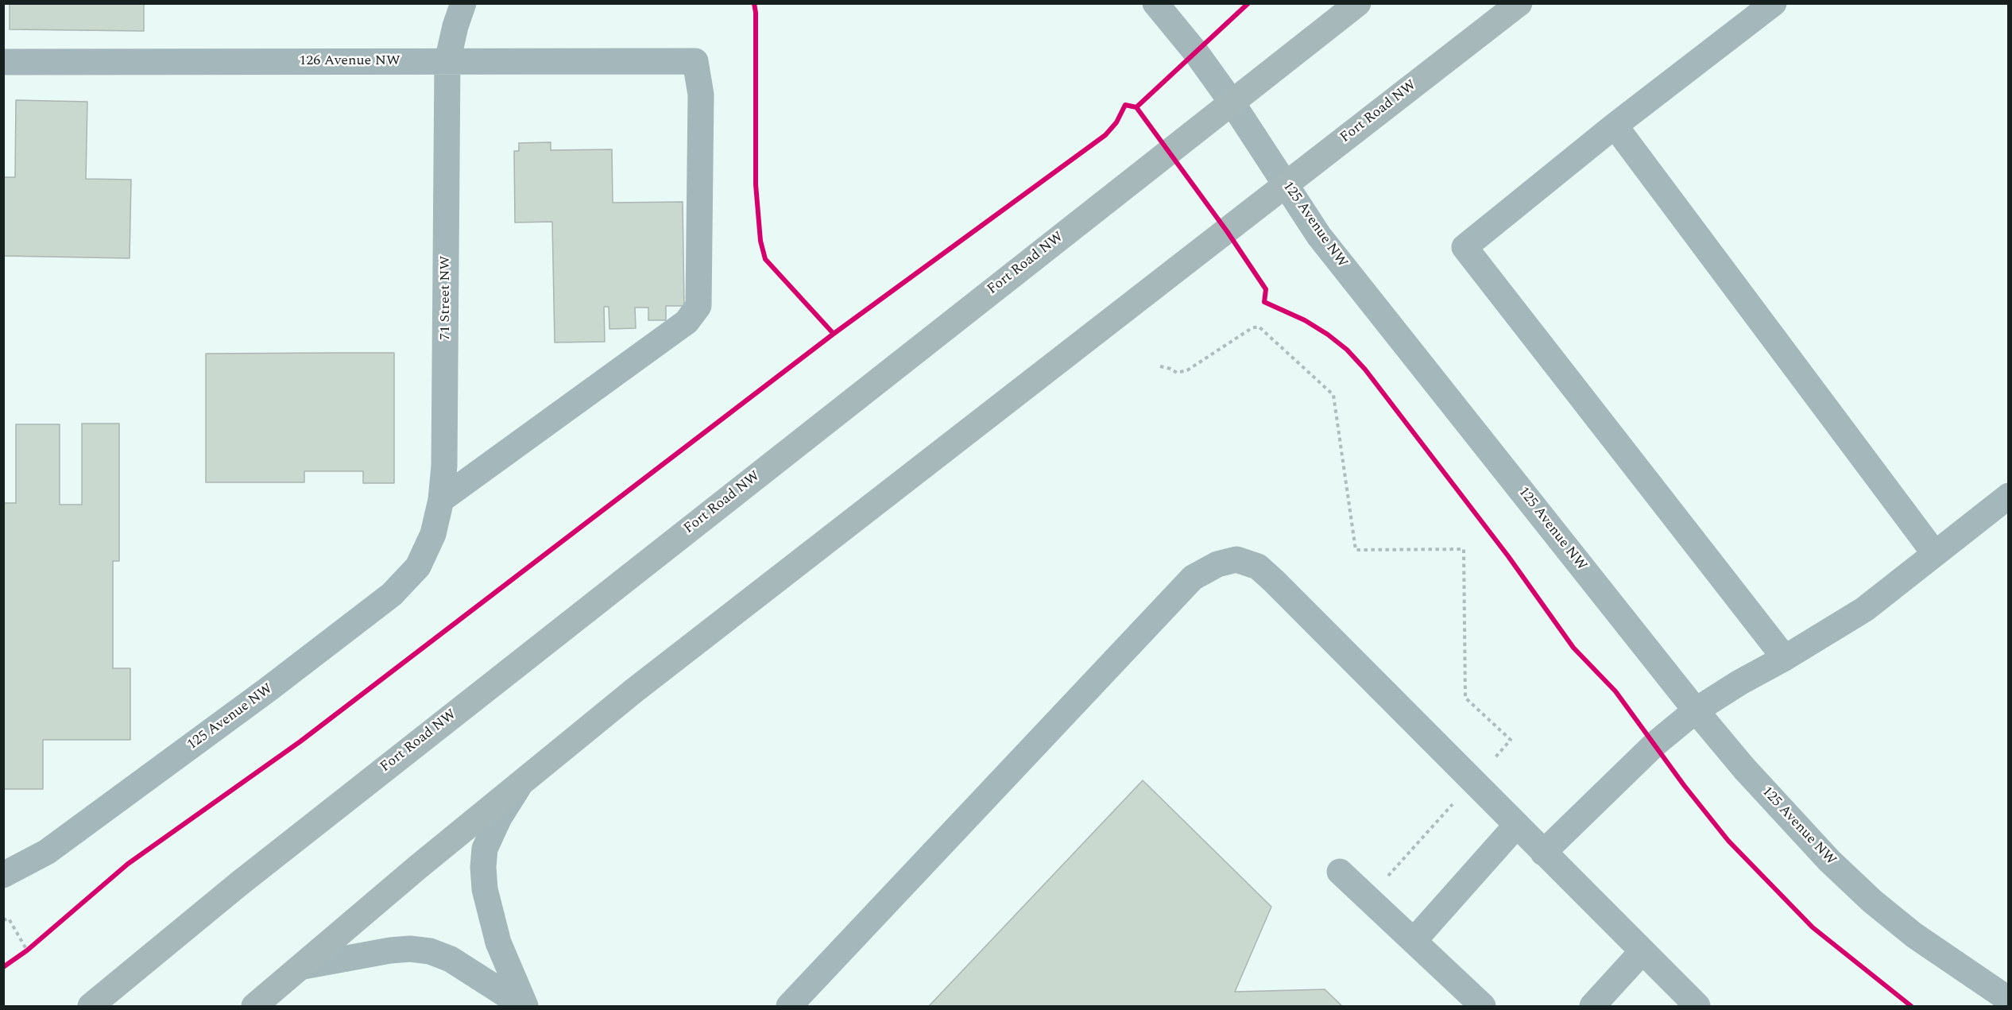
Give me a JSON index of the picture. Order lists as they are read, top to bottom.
{
  "streets": {
    "main road": ["Fort Road NW"],
    "street": ["126 Avenue NW", "125 Avenue NW", "71 Street NW"]
  },
  "crossings": [
    ["126 Avenue NW", "71 Street NW"],
    ["Fort Road NW", "125 Avenue NW"],
    ["125 Avenue NW", "71 Street NW"]
  ]
}
